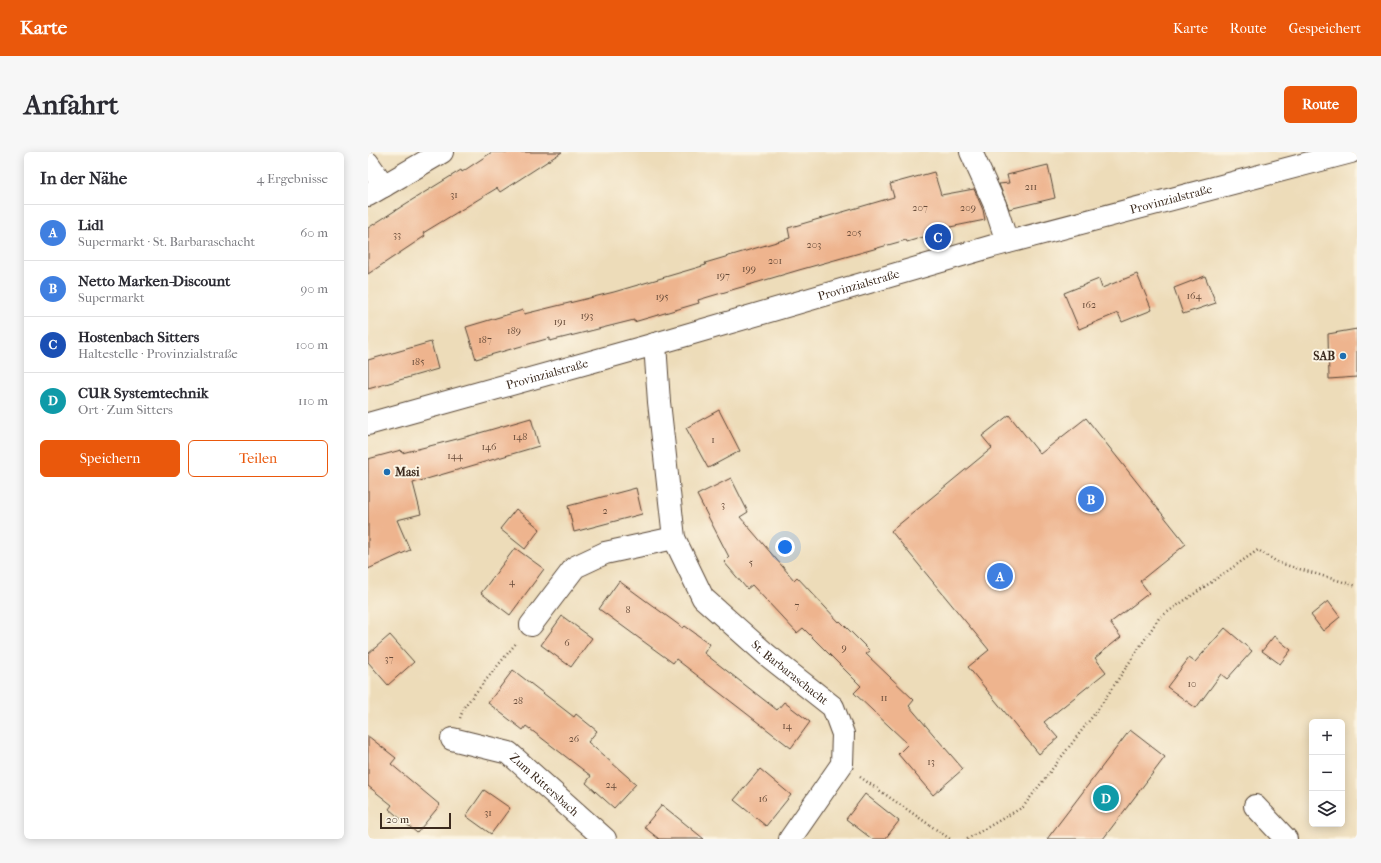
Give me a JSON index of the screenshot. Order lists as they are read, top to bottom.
{
  "streets": {
    "street": ["Provinzialstraße", "St. Barbaraschacht", "Zum Rittersbach"]
  },
  "crossings": [
    ["Provinzialstraße", "St. Barbaraschacht"]
  ],
  "places": ["SAB", "Masi"],
  "house_numbers": [
    "211",
    "31",
    "207",
    "209",
    "205",
    "33",
    "203",
    "201",
    "199",
    "197",
    "164",
    "195",
    "162",
    "193",
    "191",
    "189",
    "187",
    "185",
    "148",
    "1",
    "146",
    "144",
    "3",
    "2",
    "5",
    "4",
    "7",
    "8",
    "6",
    "9",
    "37",
    "10",
    "11",
    "28",
    "14",
    "26",
    "13",
    "24",
    "16",
    "31"
  ],
  "scale_bar": "20 m",
  "page": {
    "header": "Karte",
    "nav": ["Karte", "Route", "Gespeichert"],
    "buttons": [
      "Route",
      ["Speichern", "Teilen"]
    ],
    "title": "Anfahrt",
    "heading": ["In der Nähe", "4 Ergebnisse"],
    "list": [
      {
        "mark": "A",
        "name": "Lidl",
        "note": "Supermarkt · St. Barbaraschacht",
        "value": "60 m"
      },
      {
        "mark": "B",
        "name": "Netto Marken-Discount",
        "note": "Supermarkt",
        "value": "90 m"
      },
      {
        "mark": "C",
        "name": "Hostenbach Sitters",
        "note": "Haltestelle · Provinzialstraße",
        "value": "100 m"
      },
      {
        "mark": "D",
        "name": "CUR Systemtechnik",
        "note": "Ort · Zum Sitters",
        "value": "110 m"
      }
    ],
    "pins": [
      "C",
      "B",
      "A",
      "D"
    ],
    "map_buttons": ["+", "−"],
    "scale": "20 m"
  }
}
